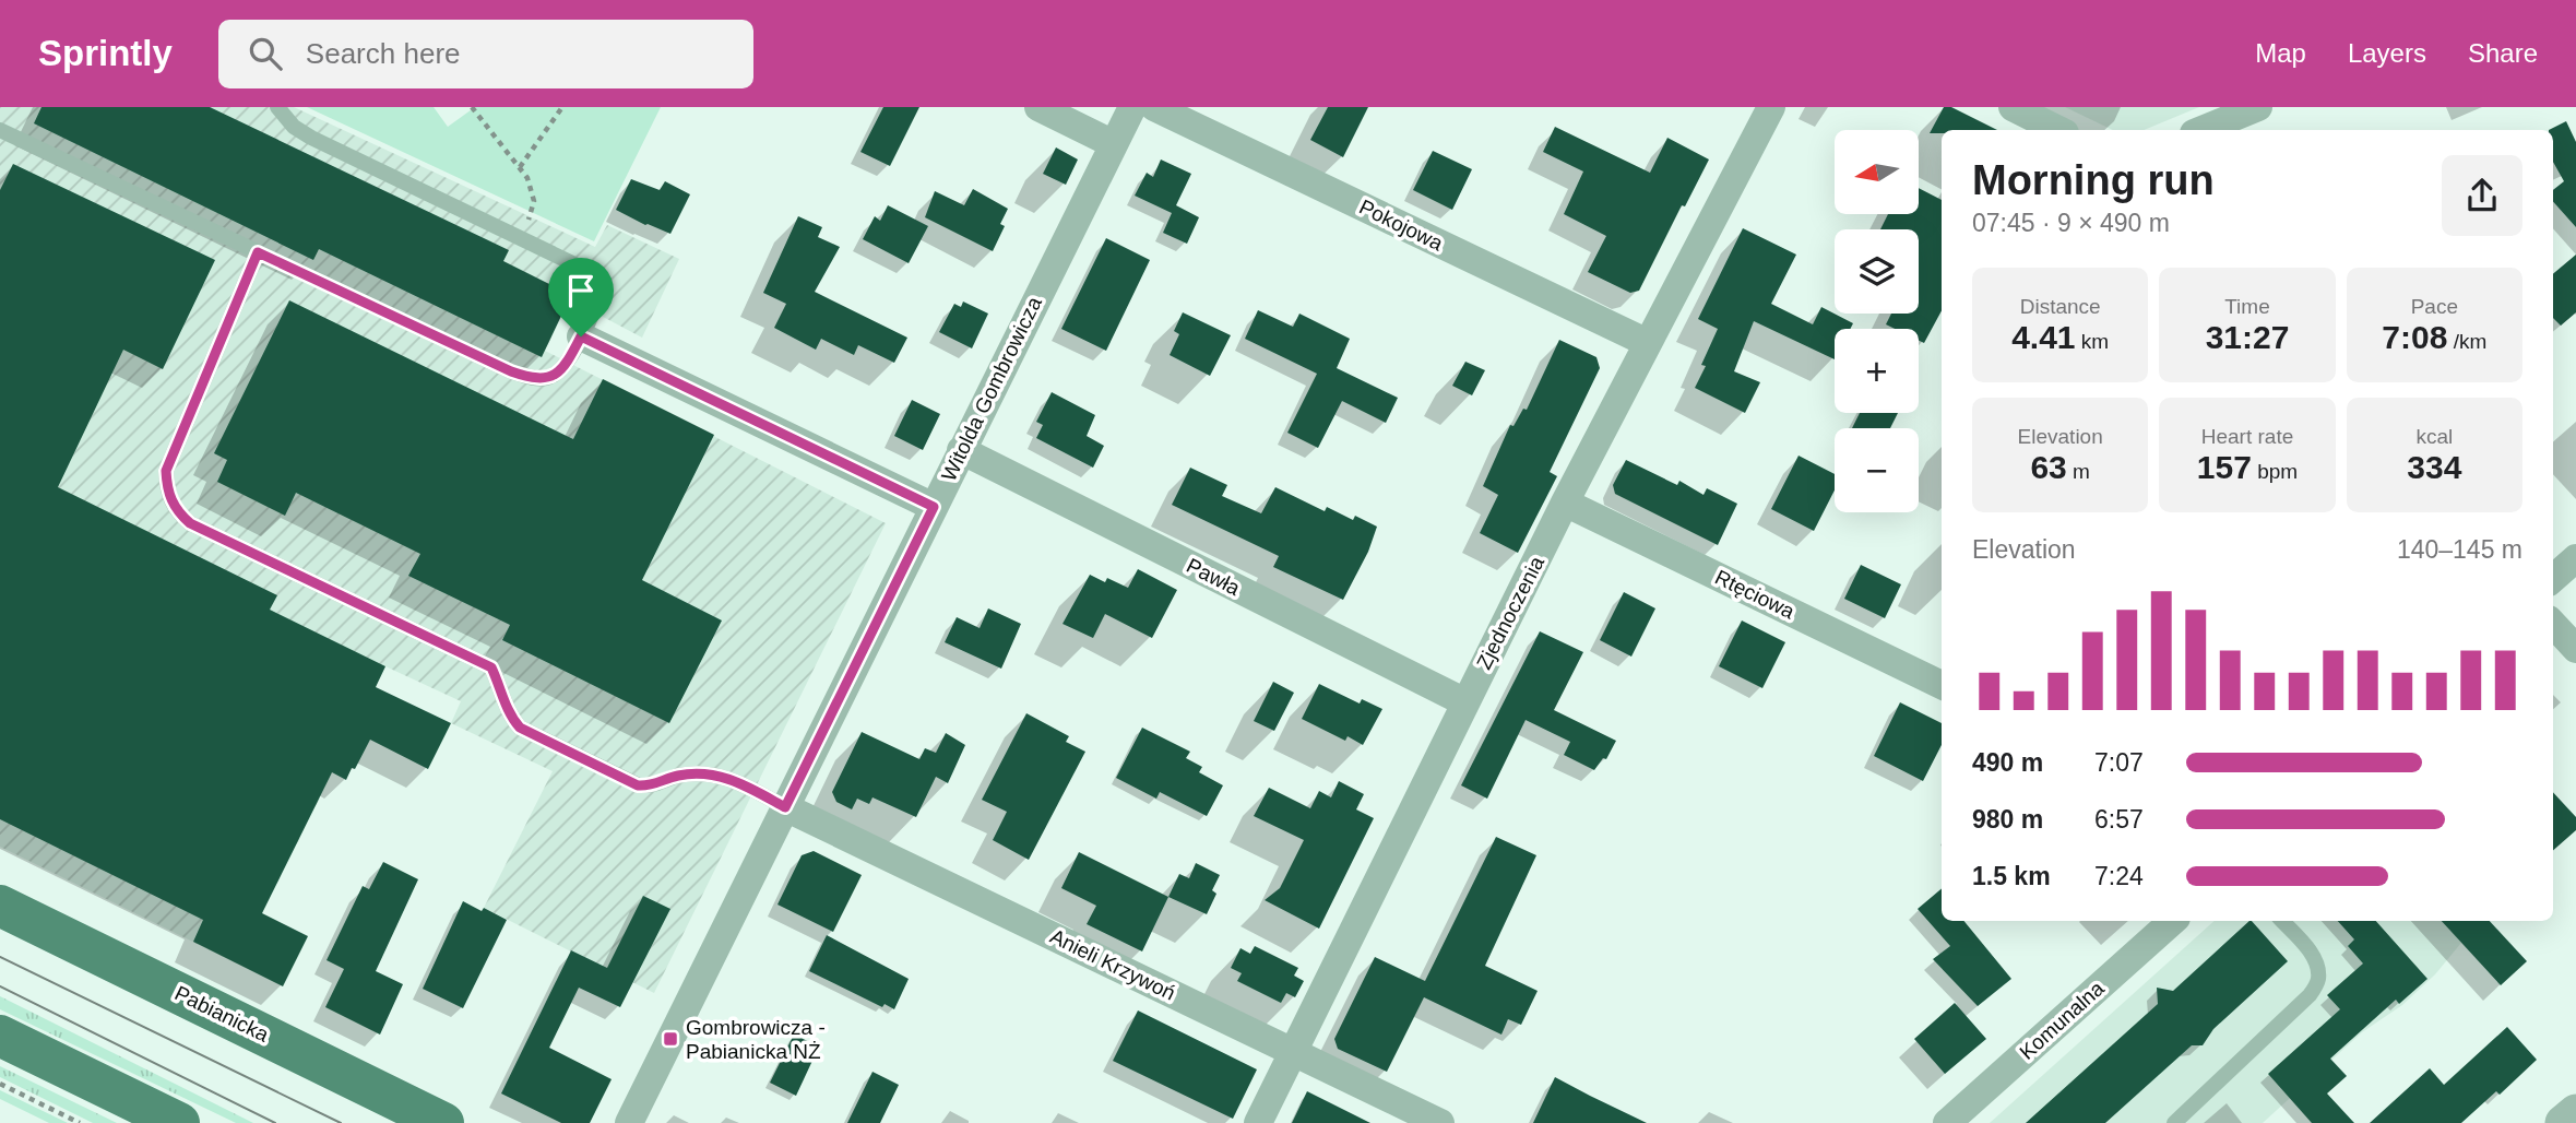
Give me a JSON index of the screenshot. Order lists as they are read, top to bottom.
{
  "streets": {
    "main road": ["Pabianicka"],
    "street": [
      "Pokojowa",
      "Witolda Gombrowicza",
      "Pawła",
      "Rtęciowa",
      "Zjednoczenia",
      "Anieli Krzywoń",
      "Komunalna"
    ]
  },
  "crossings": [
    ["Pokojowa", "Zjednoczenia"],
    ["Witolda Gombrowicza", "Pawła"],
    ["Witolda Gombrowicza", "Anieli Krzywoń"],
    ["Pawła", "Zjednoczenia"],
    ["Rtęciowa", "Zjednoczenia"],
    ["Zjednoczenia", "Anieli Krzywoń"]
  ],
  "places": {
    "transit": ["Gombrowicza - Pabianicka NŻ"]
  },
  "north": "left",
  "page": {
    "header": "Sprintly",
    "search": "Search here",
    "nav": ["Map", "Layers", "Share"],
    "map_buttons": ["+", "−"],
    "heading": ["Morning run", "07:45 · 9 × 490 m"],
    "stats": [
      ["Distance", "4.41 km"],
      ["Time", "31:27"],
      ["Pace", "7:08 /km"],
      ["Elevation", "63 m"],
      ["Heart rate", "157 bpm"],
      ["kcal", "334"]
    ],
    "chart": ["Elevation", "140–145 m"],
    "list": [
      {
        "name": "490 m",
        "note": "7:07"
      },
      {
        "name": "980 m",
        "note": "6:57"
      },
      {
        "name": "1.5 km",
        "note": "7:24"
      }
    ]
  }
}
